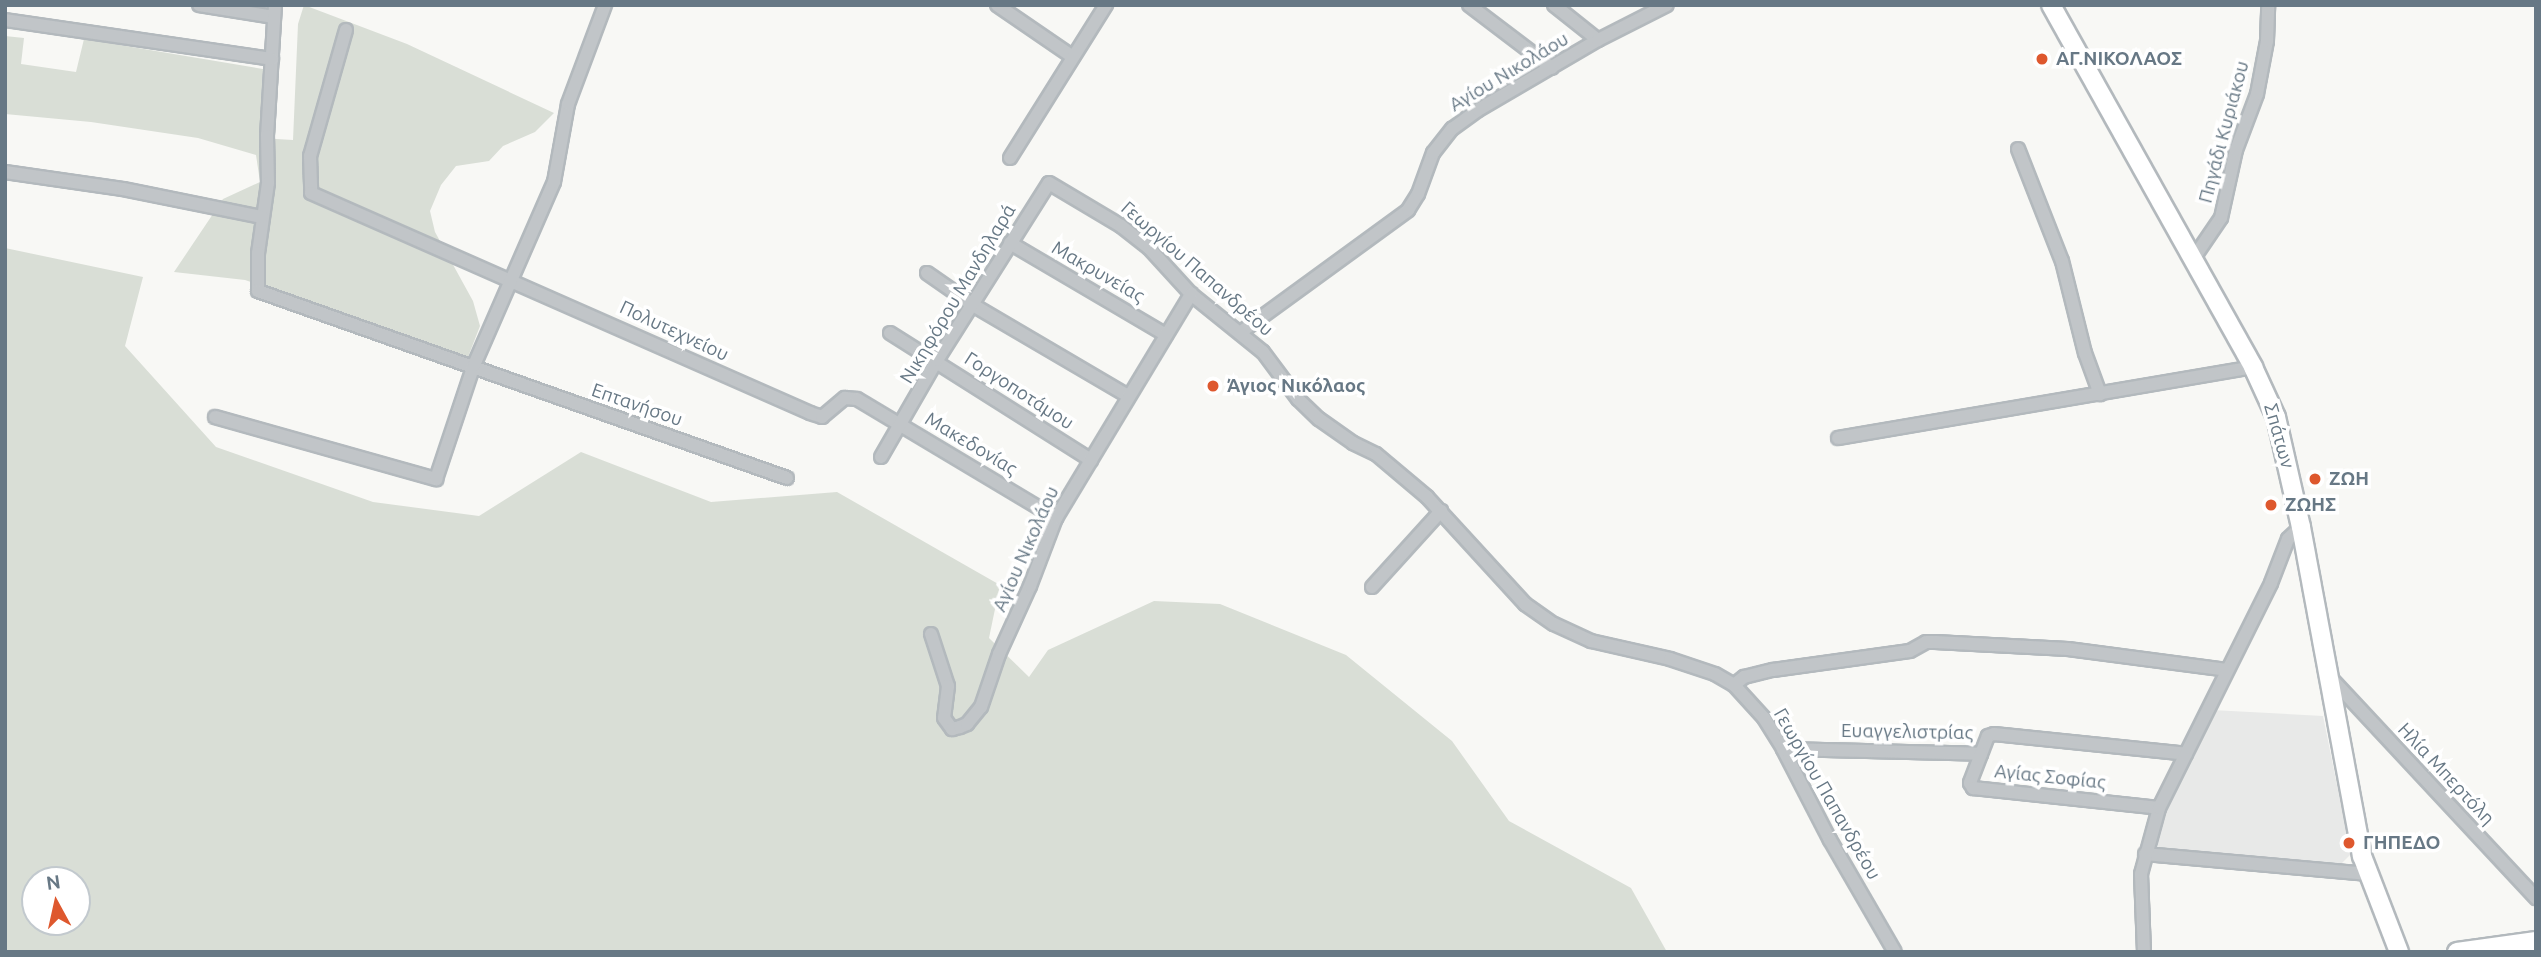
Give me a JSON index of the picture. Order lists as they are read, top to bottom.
{
  "streets": {
    "main road": ["Σπάτων"],
    "street": [
      "Αγίου Νικολάου",
      "Πηγάδι Κυριάκου",
      "Γεωργίου Παπανδρέου",
      "Μακρυνείας",
      "Νικηφόρου Μανδηλαρά",
      "Πολυτεχνείου",
      "Γοργοποτάμου",
      "Επτανήσου",
      "Μακεδονίας",
      "Ευαγγελιστρίας",
      "Ηλία Μπερτόλη",
      "Αγίας Σοφίας"
    ]
  },
  "crossings": [
    ["Αγίου Νικολάου", "Γεωργίου Παπανδρέου"],
    ["Αγίου Νικολάου", "Μακρυνείας"],
    ["Αγίου Νικολάου", "Γοργοποτάμου"],
    ["Αγίου Νικολάου", "Μακεδονίας"],
    ["Πηγάδι Κυριάκου", "Σπάτων"],
    ["Γεωργίου Παπανδρέου", "Νικηφόρου Μανδηλαρά"],
    ["Γεωργίου Παπανδρέου", "Ευαγγελιστρίας"],
    ["Μακρυνείας", "Νικηφόρου Μανδηλαρά"],
    ["Νικηφόρου Μανδηλαρά", "Γοργοποτάμου"],
    ["Νικηφόρου Μανδηλαρά", "Μακεδονίας"],
    ["Πολυτεχνείου", "Μακεδονίας"],
    ["Σπάτων", "Ηλία Μπερτόλη"],
    ["Ευαγγελιστρίας", "Αγίας Σοφίας"]
  ],
  "places": [
    "ΑΓ.ΝΙΚΟΛΑΟΣ",
    "Άγιος Νικόλαος",
    "ΖΩΗ",
    "ΖΩΗΣ",
    "ΓΗΠΕΔΟ"
  ],
  "north": "top"
}
